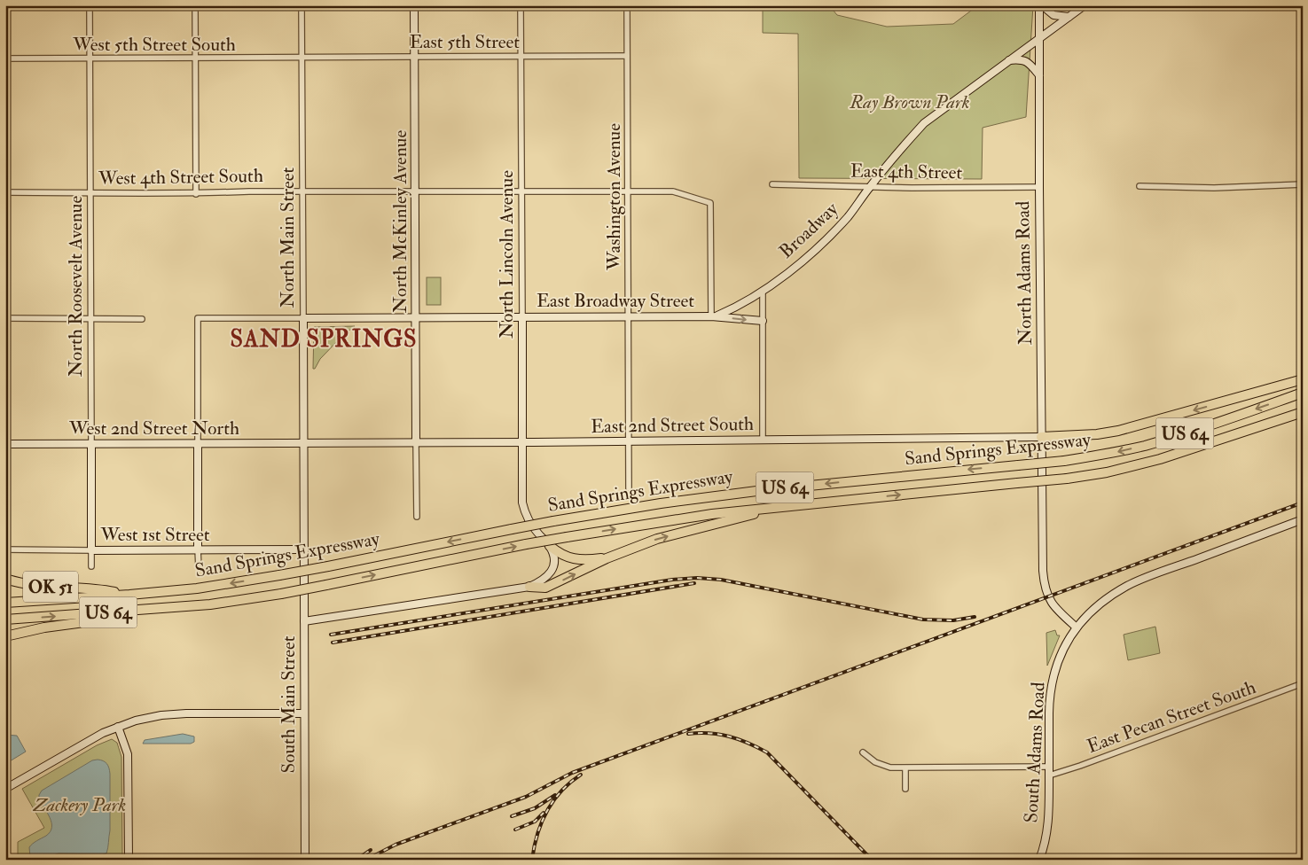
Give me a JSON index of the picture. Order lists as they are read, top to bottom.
{
  "streets": {
    "highway": ["US 64", "Sand Springs Expressway", "OK 51"],
    "street": [
      "East 5th Street",
      "West 5th Street South",
      "East 4th Street",
      "West 4th Street South",
      "Washington Avenue",
      "North McKinley Avenue",
      "Broadway",
      "North Main Street",
      "North Lincoln Avenue",
      "North Adams Road",
      "North Roosevelt Avenue",
      "East Broadway Street",
      "East 2nd Street South",
      "West 2nd Street North",
      "West 1st Street",
      "South Main Street",
      "East Pecan Street South",
      "South Adams Road"
    ]
  },
  "crossings": [
    ["East 5th Street", "West 5th Street South"],
    ["East 5th Street", "Washington Avenue"],
    ["East 5th Street", "North McKinley Avenue"],
    ["East 5th Street", "North Main Street"],
    ["East 5th Street", "North Lincoln Avenue"],
    ["West 5th Street South", "North Main Street"],
    ["West 5th Street South", "North Roosevelt Avenue"],
    ["East 4th Street", "Broadway"],
    ["East 4th Street", "North Adams Road"],
    ["West 4th Street South", "North Main Street"],
    ["West 4th Street South", "North Roosevelt Avenue"],
    ["Washington Avenue", "East Broadway Street"],
    ["Washington Avenue", "East 2nd Street South"],
    ["North McKinley Avenue", "East Broadway Street"],
    ["North McKinley Avenue", "East 2nd Street South"],
    ["Broadway", "North Adams Road"],
    ["Broadway", "East Broadway Street"],
    ["North Main Street", "East Broadway Street"],
    ["North Main Street", "East 2nd Street South"],
    ["North Main Street", "West 2nd Street North"],
    ["North Main Street", "West 1st Street"],
    ["North Main Street", "South Main Street"],
    ["North Lincoln Avenue", "East Broadway Street"],
    ["North Lincoln Avenue", "East 2nd Street South"],
    ["North Adams Road", "East 2nd Street South"],
    ["North Adams Road", "South Adams Road"],
    ["North Roosevelt Avenue", "West 2nd Street North"],
    ["North Roosevelt Avenue", "West 1st Street"],
    ["East 2nd Street South", "West 2nd Street North"],
    ["Sand Springs Expressway", "OK 51"],
    ["West 1st Street", "South Main Street"],
    ["East Pecan Street South", "South Adams Road"]
  ],
  "districts": ["SAND SPRINGS"],
  "parks": ["Ray Brown Park", "Zackery Park"]
}
